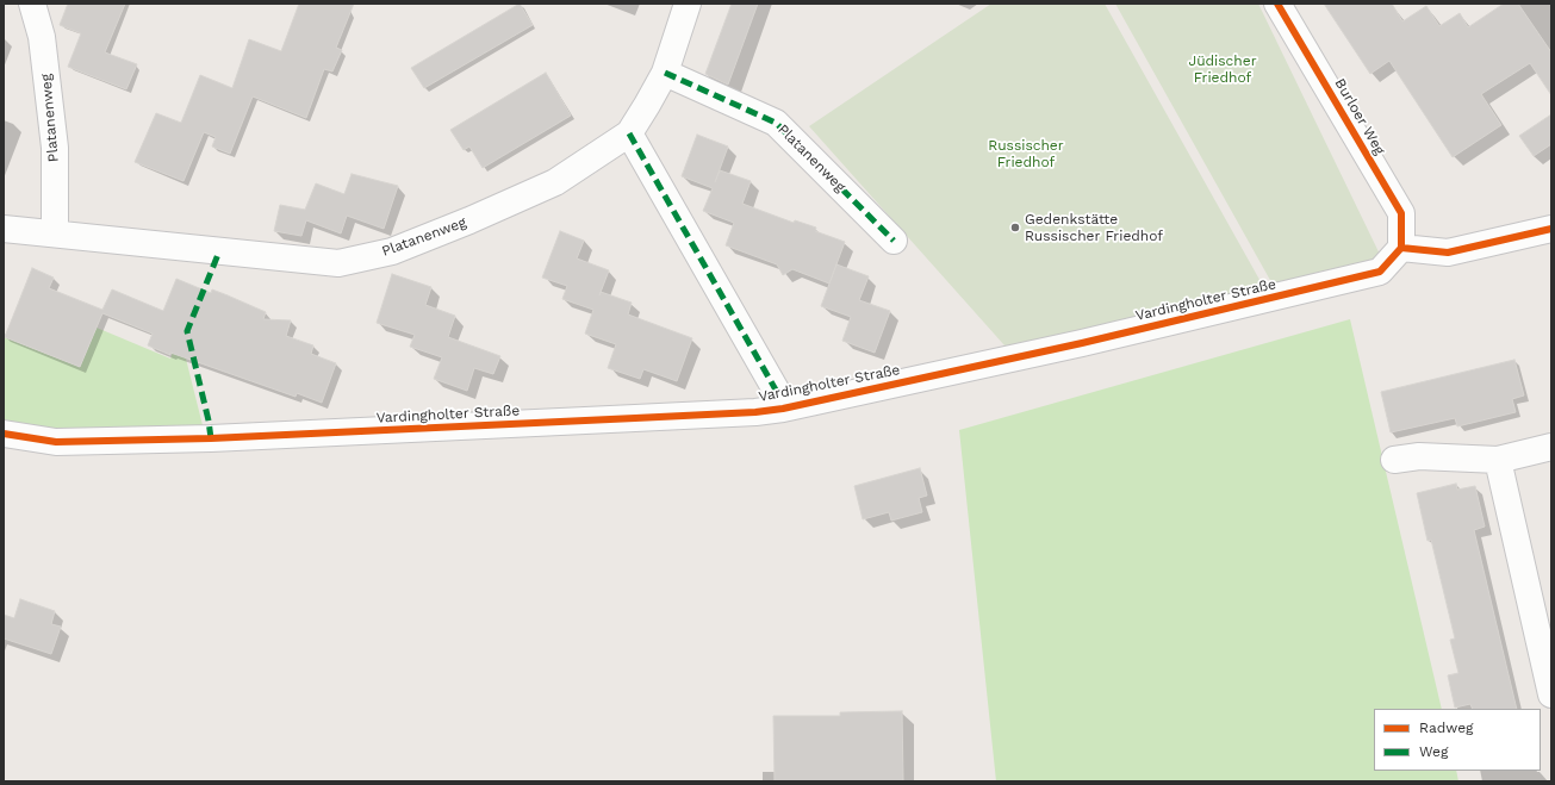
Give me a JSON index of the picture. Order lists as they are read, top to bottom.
{
  "streets": {
    "street": ["Burloer Weg", "Platanenweg", "Vardingholter Straße"]
  },
  "crossings": [
    ["Burloer Weg", "Vardingholter Straße"]
  ],
  "parks": ["Jüdischer Friedhof", "Russischer Friedhof"],
  "places": ["Gedenkstätte Russischer Friedhof"],
  "legend": ["Radweg", "Weg"]
}
